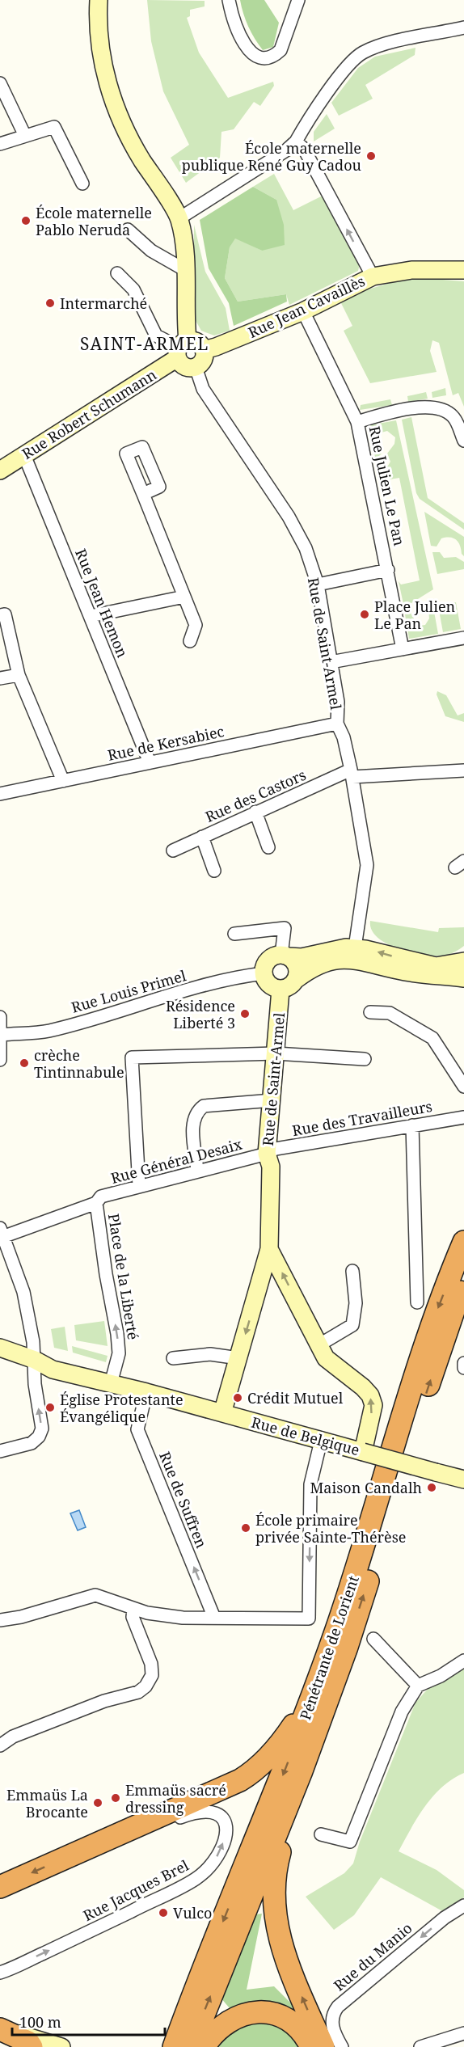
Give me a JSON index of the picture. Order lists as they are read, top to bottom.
{
  "streets": {
    "highway": ["Pénétrante de Lorient"],
    "street": [
      "Rue Jean Cavaillès",
      "Rue Robert Schumann",
      "Rue Julien Le Pan",
      "Rue Jean Hemon",
      "Rue de Saint-Armel",
      "Rue de Kersabiec",
      "Rue des Castors",
      "Rue Louis Primel",
      "Rue des Travailleurs",
      "Rue Général Desaix",
      "Place de la Liberté",
      "Rue de Belgique",
      "Rue de Suffren",
      "Rue Jacques Brel",
      "Rue du Manio"
    ]
  },
  "crossings": [
    ["Rue Jean Cavaillès", "Rue Robert Schumann"],
    ["Rue Jean Cavaillès", "Rue Julien Le Pan"],
    ["Rue Jean Cavaillès", "Rue de Saint-Armel"],
    ["Rue Robert Schumann", "Rue Jean Hemon"],
    ["Rue Robert Schumann", "Rue de Saint-Armel"],
    ["Rue Jean Hemon", "Rue de Kersabiec"],
    ["Rue de Saint-Armel", "Rue de Kersabiec"],
    ["Rue de Saint-Armel", "Rue des Castors"],
    ["Rue de Saint-Armel", "Rue Louis Primel"],
    ["Rue de Saint-Armel", "Rue des Travailleurs"],
    ["Rue de Saint-Armel", "Rue Général Desaix"],
    ["Rue de Saint-Armel", "Rue de Belgique"],
    ["Rue des Travailleurs", "Rue Général Desaix"],
    ["Rue Général Desaix", "Place de la Liberté"],
    ["Place de la Liberté", "Rue de Belgique"],
    ["Rue de Belgique", "Rue de Suffren"]
  ],
  "one_way": ["Rue de Suffren", "Rue du Manio"],
  "districts": ["SAINT-ARMEL"],
  "places": [
    "École maternelle publique René Guy Cadou",
    "École maternelle Pablo Neruda",
    "Intermarché",
    "Place Julien Le Pan",
    "Résidence Liberté 3",
    "crèche Tintinnabule",
    "Crédit Mutuel",
    "Église Protestante Évangélique",
    "Maison Candalh",
    "École primaire privée Sainte-Thérèse",
    "Emmaüs sacré dressing",
    "Emmaüs La Brocante",
    "Vulco"
  ],
  "scale_bar": "100 m"
}
